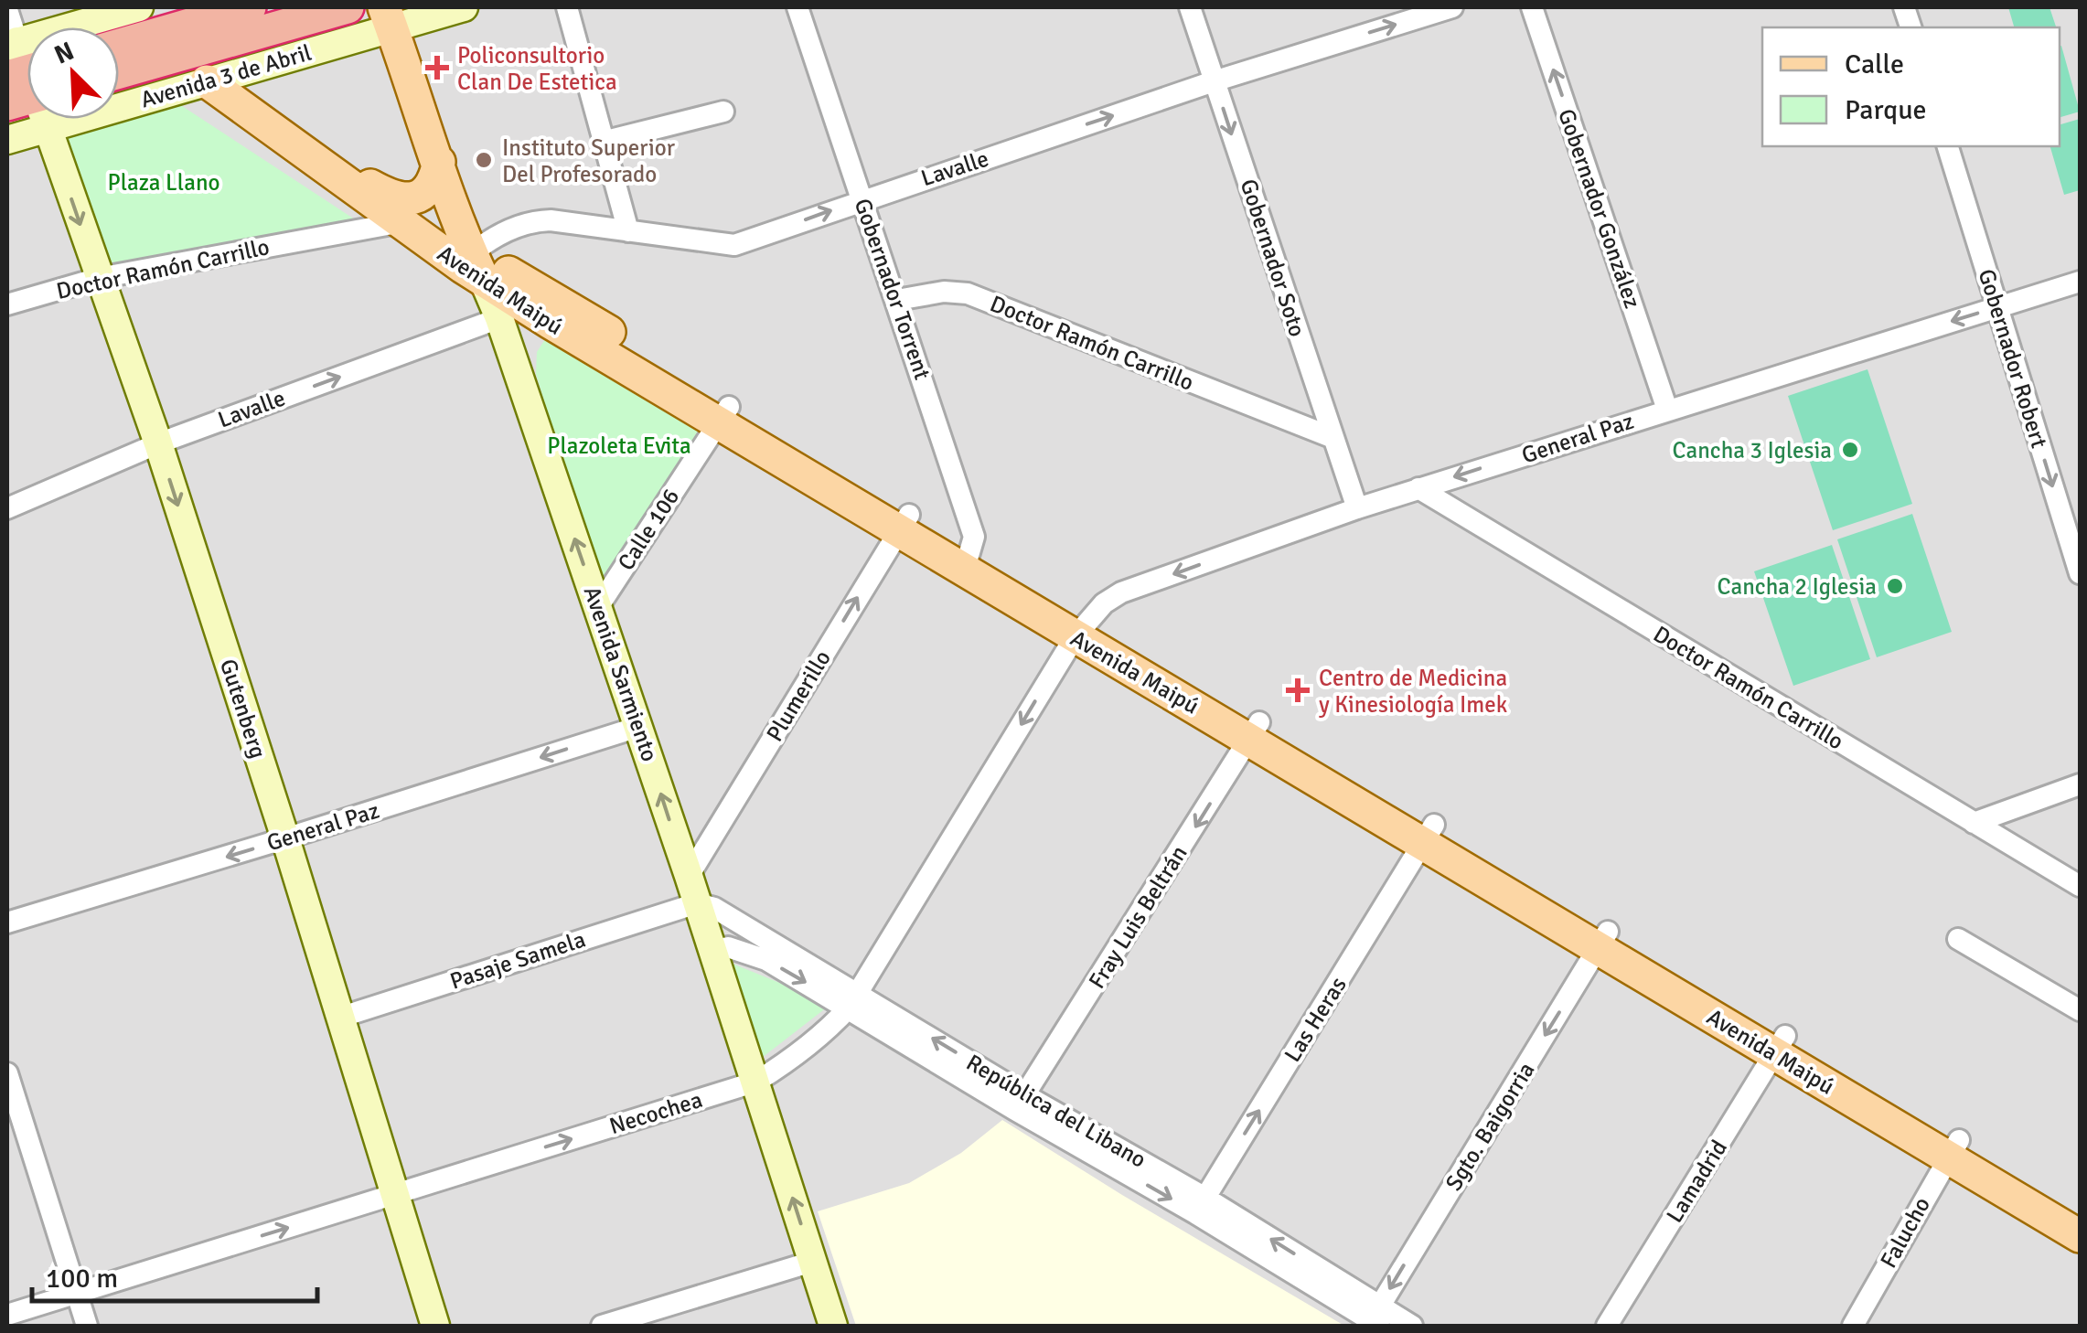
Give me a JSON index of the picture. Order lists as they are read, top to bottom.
{
  "streets": {
    "highway": ["Avenida 3 de Abril"],
    "main road": ["Avenida Maipú", "Avenida Sarmiento", "Gutenberg"],
    "street": [
      "Lavalle",
      "Gobernador González",
      "Gobernador Soto",
      "Doctor Ramón Carrillo",
      "Gobernador Torrent",
      "Gobernador Robert",
      "General Paz",
      "Calle 106",
      "Plumerillo",
      "Fray Luis Beltrán",
      "Pasaje Samela",
      "Las Heras",
      "República del Libano",
      "Necochea",
      "Sgto. Baigorria",
      "Lamadrid",
      "Falucho"
    ]
  },
  "crossings": [
    ["Avenida 3 de Abril", "Avenida Maipú"],
    ["Avenida 3 de Abril", "Avenida Sarmiento"],
    ["Avenida 3 de Abril", "Gutenberg"],
    ["Lavalle", "Gobernador Soto"],
    ["Lavalle", "Gobernador Torrent"],
    ["Lavalle", "Avenida Maipú"],
    ["Lavalle", "Avenida Sarmiento"],
    ["Lavalle", "Gutenberg"],
    ["Gobernador González", "General Paz"],
    ["Gobernador Soto", "Doctor Ramón Carrillo"],
    ["Gobernador Soto", "General Paz"],
    ["Doctor Ramón Carrillo", "Gobernador Torrent"],
    ["Doctor Ramón Carrillo", "Avenida Maipú"],
    ["Doctor Ramón Carrillo", "General Paz"],
    ["Doctor Ramón Carrillo", "Gutenberg"],
    ["Gobernador Torrent", "Avenida Maipú"],
    ["Avenida Maipú", "General Paz"],
    ["Avenida Maipú", "Calle 106"],
    ["Avenida Maipú", "Avenida Sarmiento"],
    ["Avenida Maipú", "Plumerillo"],
    ["Avenida Maipú", "Fray Luis Beltrán"],
    ["Avenida Maipú", "Las Heras"],
    ["Avenida Maipú", "Necochea"],
    ["Avenida Maipú", "Sgto. Baigorria"],
    ["Avenida Maipú", "Lamadrid"],
    ["Avenida Maipú", "Falucho"],
    ["Gobernador Robert", "General Paz"],
    ["General Paz", "Avenida Sarmiento"],
    ["General Paz", "Gutenberg"],
    ["General Paz", "Necochea"],
    ["Calle 106", "Avenida Sarmiento"],
    ["Avenida Sarmiento", "Plumerillo"],
    ["Avenida Sarmiento", "Pasaje Samela"],
    ["Avenida Sarmiento", "República del Libano"],
    ["Avenida Sarmiento", "Necochea"],
    ["Gutenberg", "Pasaje Samela"],
    ["Gutenberg", "Necochea"],
    ["Fray Luis Beltrán", "República del Libano"],
    ["Pasaje Samela", "República del Libano"],
    ["Las Heras", "República del Libano"],
    ["República del Libano", "Necochea"],
    ["República del Libano", "Sgto. Baigorria"]
  ],
  "one_way": [
    "Lavalle",
    "Gobernador González",
    "Gobernador Soto",
    "Gobernador Robert",
    "General Paz",
    "Avenida Sarmiento",
    "Plumerillo",
    "Gutenberg",
    "Fray Luis Beltrán",
    "Las Heras",
    "Sgto. Baigorria"
  ],
  "parks": ["Plaza Llano", "Plazoleta Evita"],
  "places": {
    "health": ["Policonsultorio Clan De Estetica", "Centro de Medicina y Kinesiología Imek"],
    "other": ["Instituto Superior Del Profesorado", "Cancha 3 Iglesia", "Cancha 2 Iglesia"]
  },
  "legend": ["Calle", "Parque"],
  "scale_bar": "100 m",
  "north": "top left"
}
